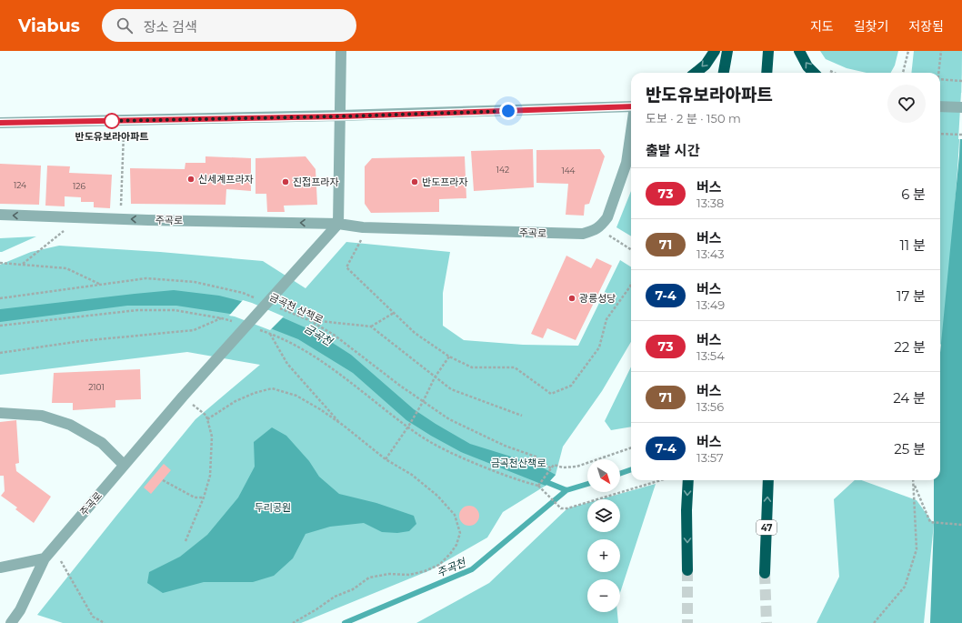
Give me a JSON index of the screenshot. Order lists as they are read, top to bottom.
{
  "streets": {
    "highway": ["47"],
    "street": ["주곡로"],
    "path": ["금곡천 산책로"]
  },
  "water": ["금곡천", "주곡천"],
  "parks": ["금곡천산책로", "두리공원"],
  "places": [
    "반도유보라아파트",
    "신세계프라자",
    "진접프라자",
    "반도프라자",
    "광릉성당"
  ],
  "lines": ["bus line 73"],
  "house_numbers": [
    "142",
    "144",
    "124",
    "126",
    "2101"
  ],
  "north": "bottom right",
  "page": {
    "header": "Viabus",
    "search": "장소 검색",
    "nav": ["지도", "길찾기", "저장됨"],
    "heading": [
      ["반도유보라아파트", "도보 · 2 분 · 150 m"],
      "출발 시간"
    ],
    "list": [
      {
        "mark": "73",
        "name": "버스",
        "note": "13:38",
        "value": "6 분"
      },
      {
        "mark": "71",
        "name": "버스",
        "note": "13:43",
        "value": "11 분"
      },
      {
        "mark": "7-4",
        "name": "버스",
        "note": "13:49",
        "value": "17 분"
      },
      {
        "mark": "73",
        "name": "버스",
        "note": "13:54",
        "value": "22 분"
      },
      {
        "mark": "71",
        "name": "버스",
        "note": "13:56",
        "value": "24 분"
      },
      {
        "mark": "7-4",
        "name": "버스",
        "note": "13:57",
        "value": "25 분"
      }
    ],
    "map_buttons": ["+", "−"]
  }
}
